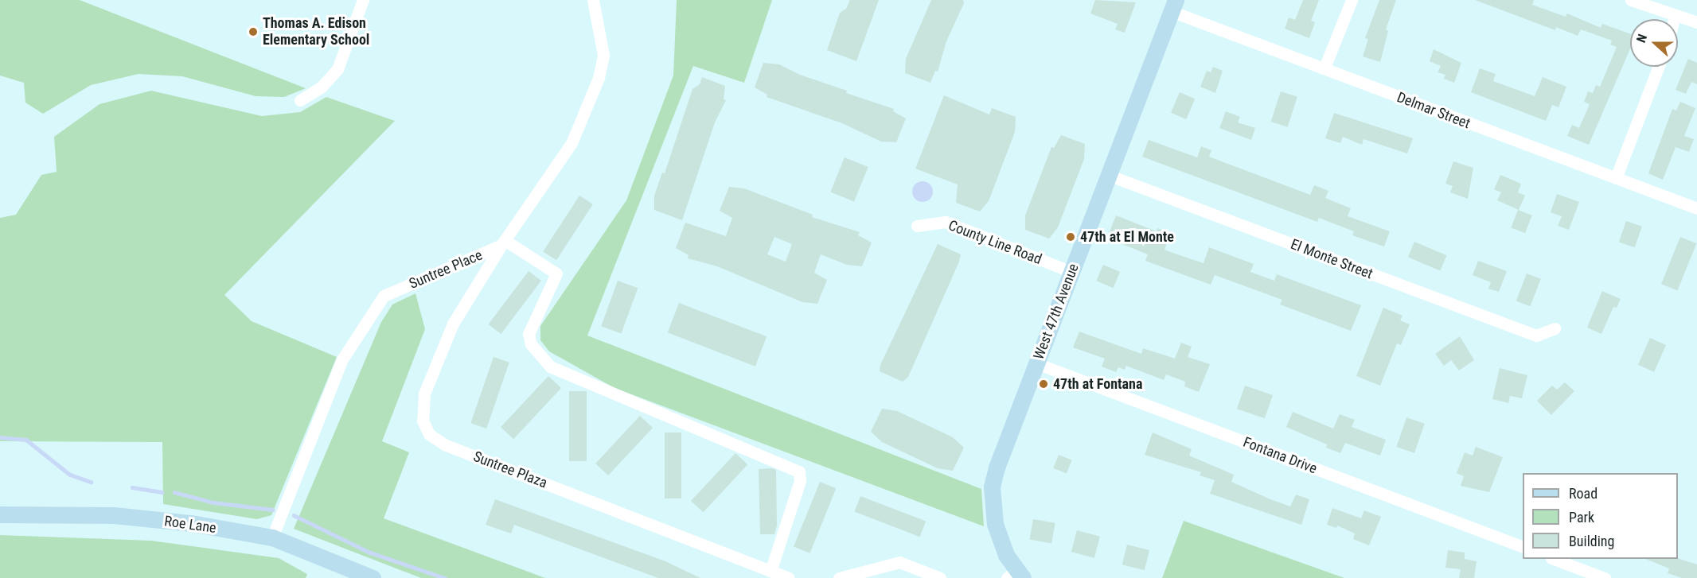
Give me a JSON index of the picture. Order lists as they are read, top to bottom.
{
  "streets": {
    "street": [
      "Delmar Street",
      "County Line Road",
      "El Monte Street",
      "Suntree Place",
      "West 47th Avenue",
      "Fontana Drive",
      "Suntree Plaza",
      "Roe Lane"
    ]
  },
  "crossings": [
    ["Delmar Street", "West 47th Avenue"],
    ["County Line Road", "West 47th Avenue"],
    ["El Monte Street", "West 47th Avenue"],
    ["Suntree Place", "Suntree Plaza"],
    ["Suntree Place", "Roe Lane"],
    ["West 47th Avenue", "Fontana Drive"]
  ],
  "places": ["Thomas A. Edison Elementary School", "47th at El Monte", "47th at Fontana"],
  "legend": ["Road", "Park", "Building"],
  "north": "left"
}
